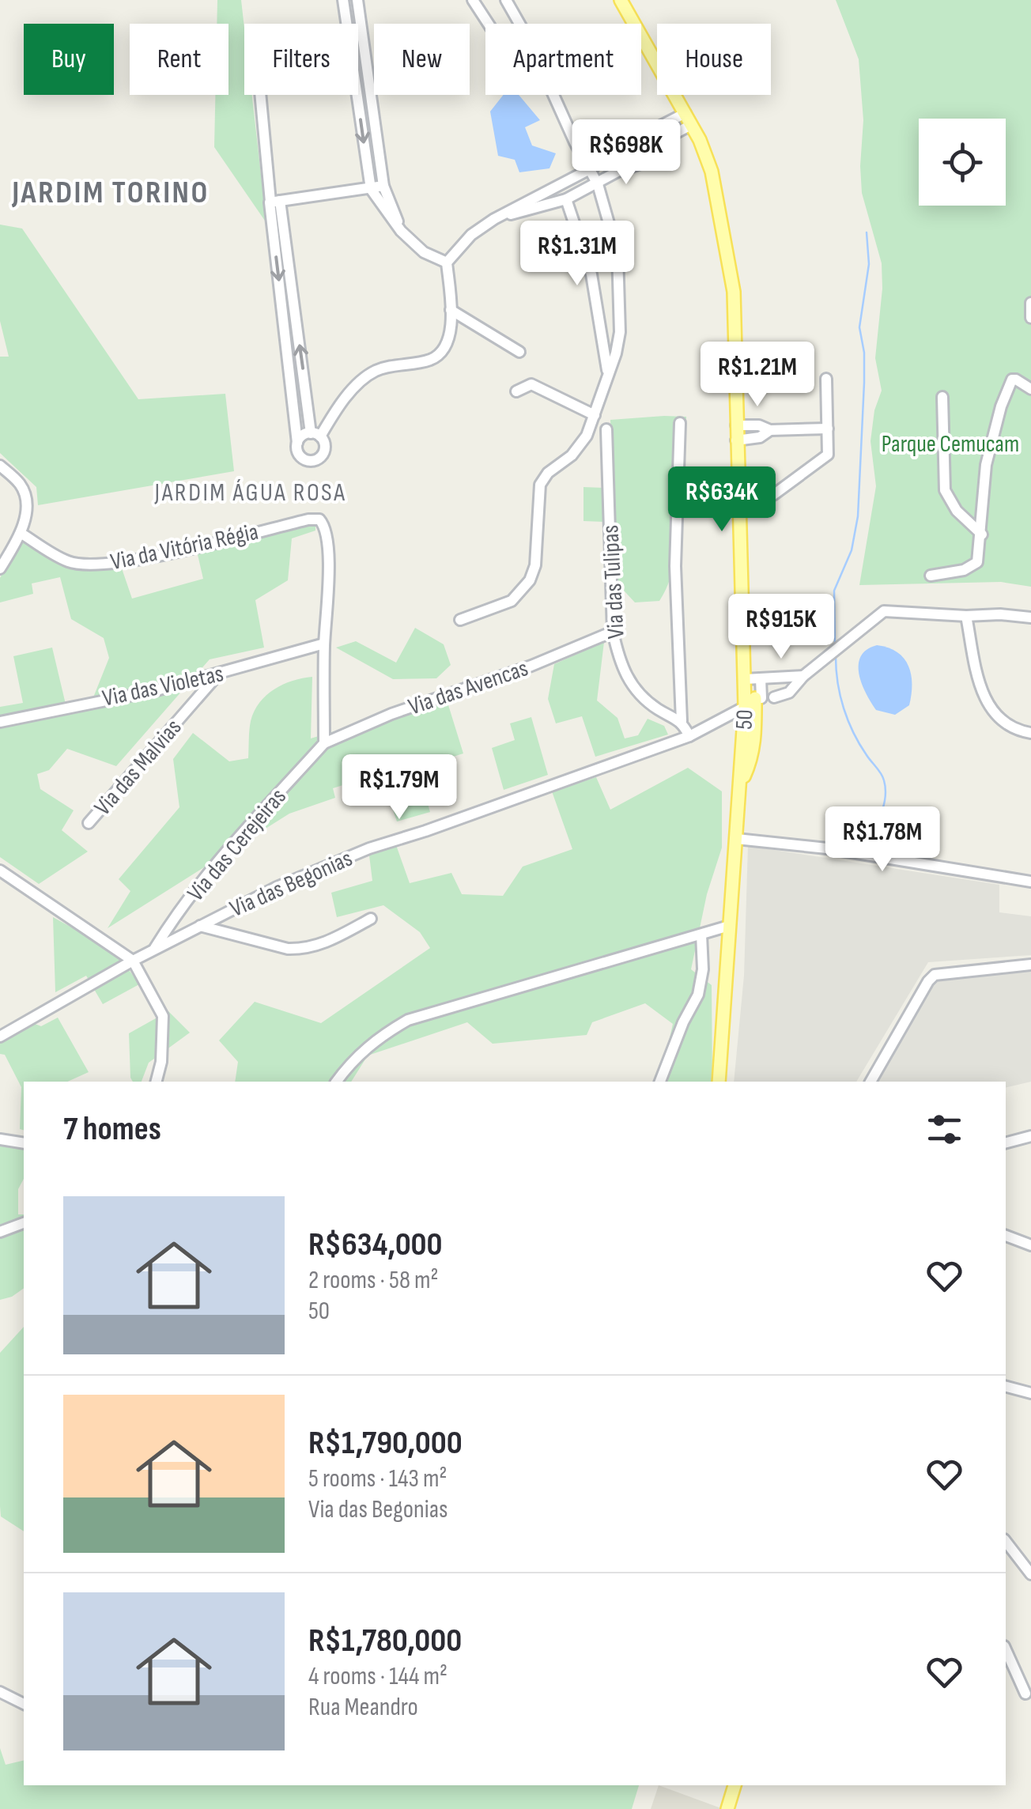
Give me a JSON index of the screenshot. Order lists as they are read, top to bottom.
{
  "streets": {
    "main road": ["50"],
    "street": [
      "Via da Vitória Régia",
      "Via das Tulipas",
      "Via das Violetas",
      "Via das Avencas",
      "Via das Malvias",
      "Via das Cerejeiras",
      "Via das Begonias"
    ]
  },
  "crossings": [
    ["Via da Vitória Régia", "Via das Violetas"],
    ["Via das Tulipas", "Via das Avencas"],
    ["Via das Tulipas", "Via das Begonias"],
    ["Via das Violetas", "Via das Malvias"],
    ["Via das Avencas", "Via das Cerejeiras"],
    ["Via das Cerejeiras", "Via das Begonias"]
  ],
  "districts": ["JARDIM TORINO", "JARDIM ÁGUA ROSA"],
  "parks": ["Parque Cemucam"],
  "page": {
    "chip": [
      "Buy",
      "Rent",
      "Filters",
      "New",
      "Apartment",
      "House"
    ],
    "price": [
      "R$698K",
      "R$1.31M",
      "R$1.21M",
      "R$634K",
      "R$915K",
      "R$1.79M",
      "R$1.78M"
    ],
    "heading": "7 homes",
    "list": [
      {
        "name": "R$634,000",
        "note": "2 rooms · 58 m² · 50"
      },
      {
        "name": "R$1,790,000",
        "note": "5 rooms · 143 m² · Via das Begonias"
      },
      {
        "name": "R$1,780,000",
        "note": "4 rooms · 144 m² · Rua Meandro"
      }
    ]
  }
}
